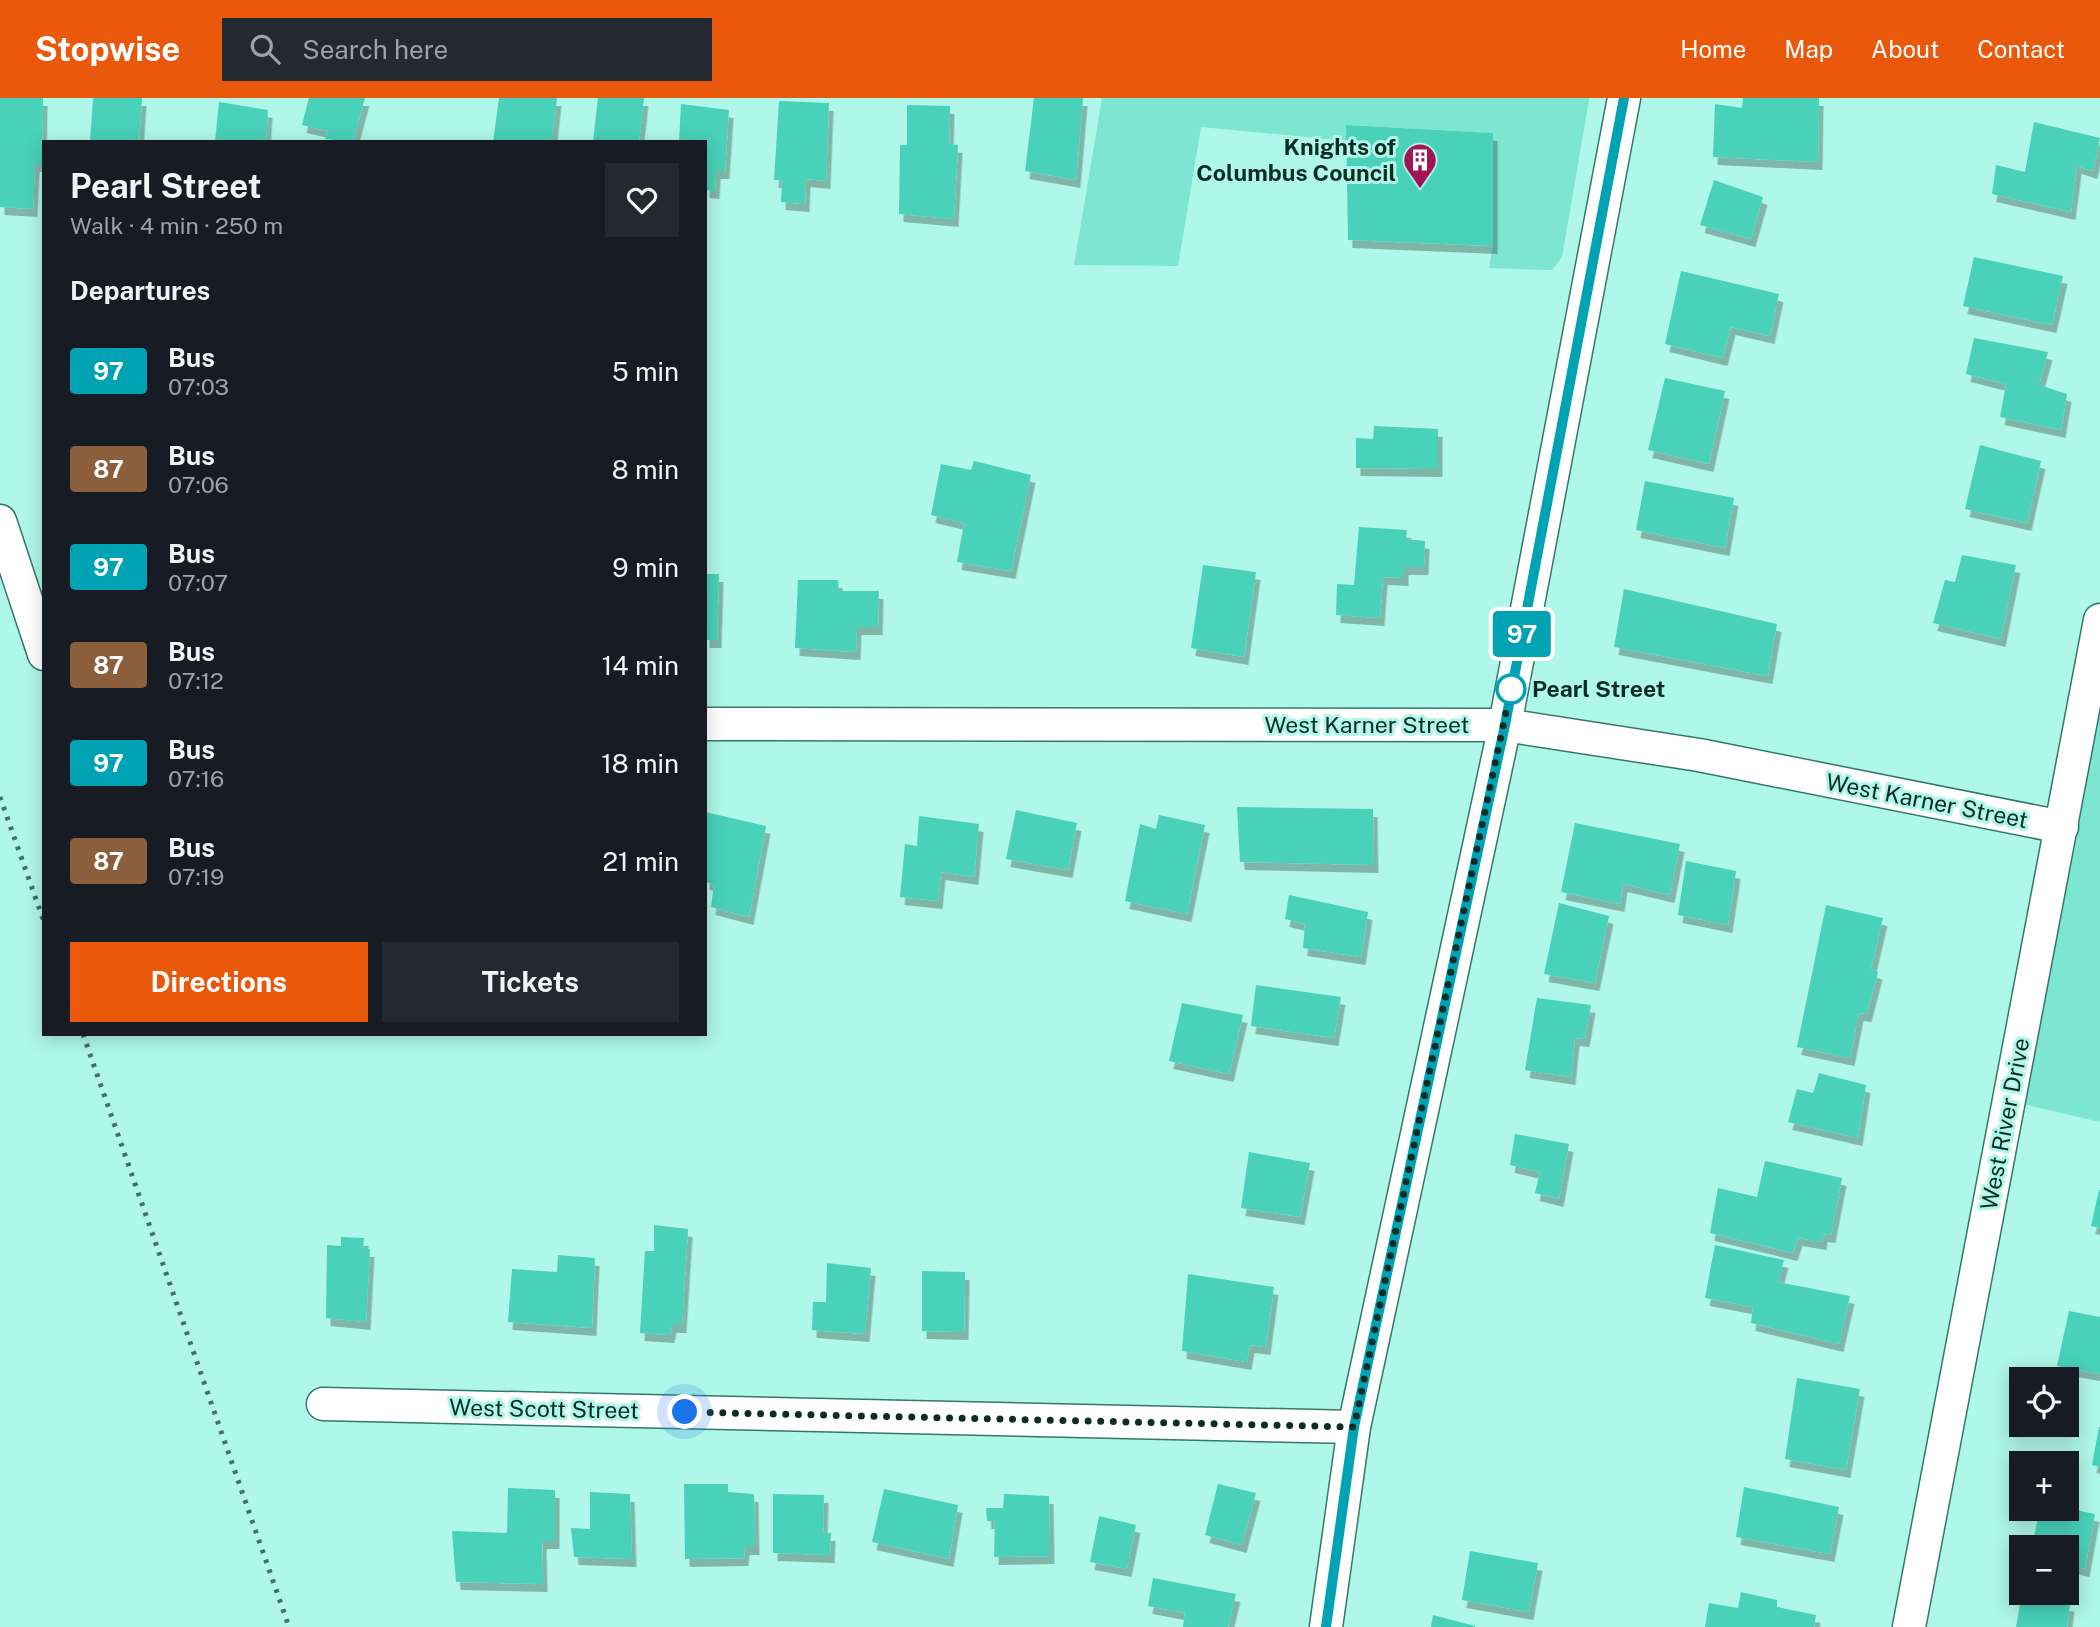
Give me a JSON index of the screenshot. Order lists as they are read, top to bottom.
{
  "streets": {
    "street": ["West Karner Street", "West River Drive", "West Scott Street"]
  },
  "crossings": [
    ["West Karner Street", "West River Drive"]
  ],
  "places": {
    "building": ["Knights of Columbus Council"],
    "other": ["Pearl Street"]
  },
  "lines": ["bus line 97"],
  "page": {
    "header": "Stopwise",
    "search": "Search here",
    "nav": [
      "Home",
      "Map",
      "About",
      "Contact"
    ],
    "on_map": "97",
    "heading": [
      ["Pearl Street", "Walk · 4 min · 250 m"],
      "Departures"
    ],
    "list": [
      {
        "mark": "97",
        "name": "Bus",
        "note": "07:03",
        "value": "5 min"
      },
      {
        "mark": "87",
        "name": "Bus",
        "note": "07:06",
        "value": "8 min"
      },
      {
        "mark": "97",
        "name": "Bus",
        "note": "07:07",
        "value": "9 min"
      },
      {
        "mark": "87",
        "name": "Bus",
        "note": "07:12",
        "value": "14 min"
      },
      {
        "mark": "97",
        "name": "Bus",
        "note": "07:16",
        "value": "18 min"
      },
      {
        "mark": "87",
        "name": "Bus",
        "note": "07:19",
        "value": "21 min"
      }
    ],
    "buttons": ["Directions", "Tickets"],
    "map_buttons": ["+", "−"]
  }
}
